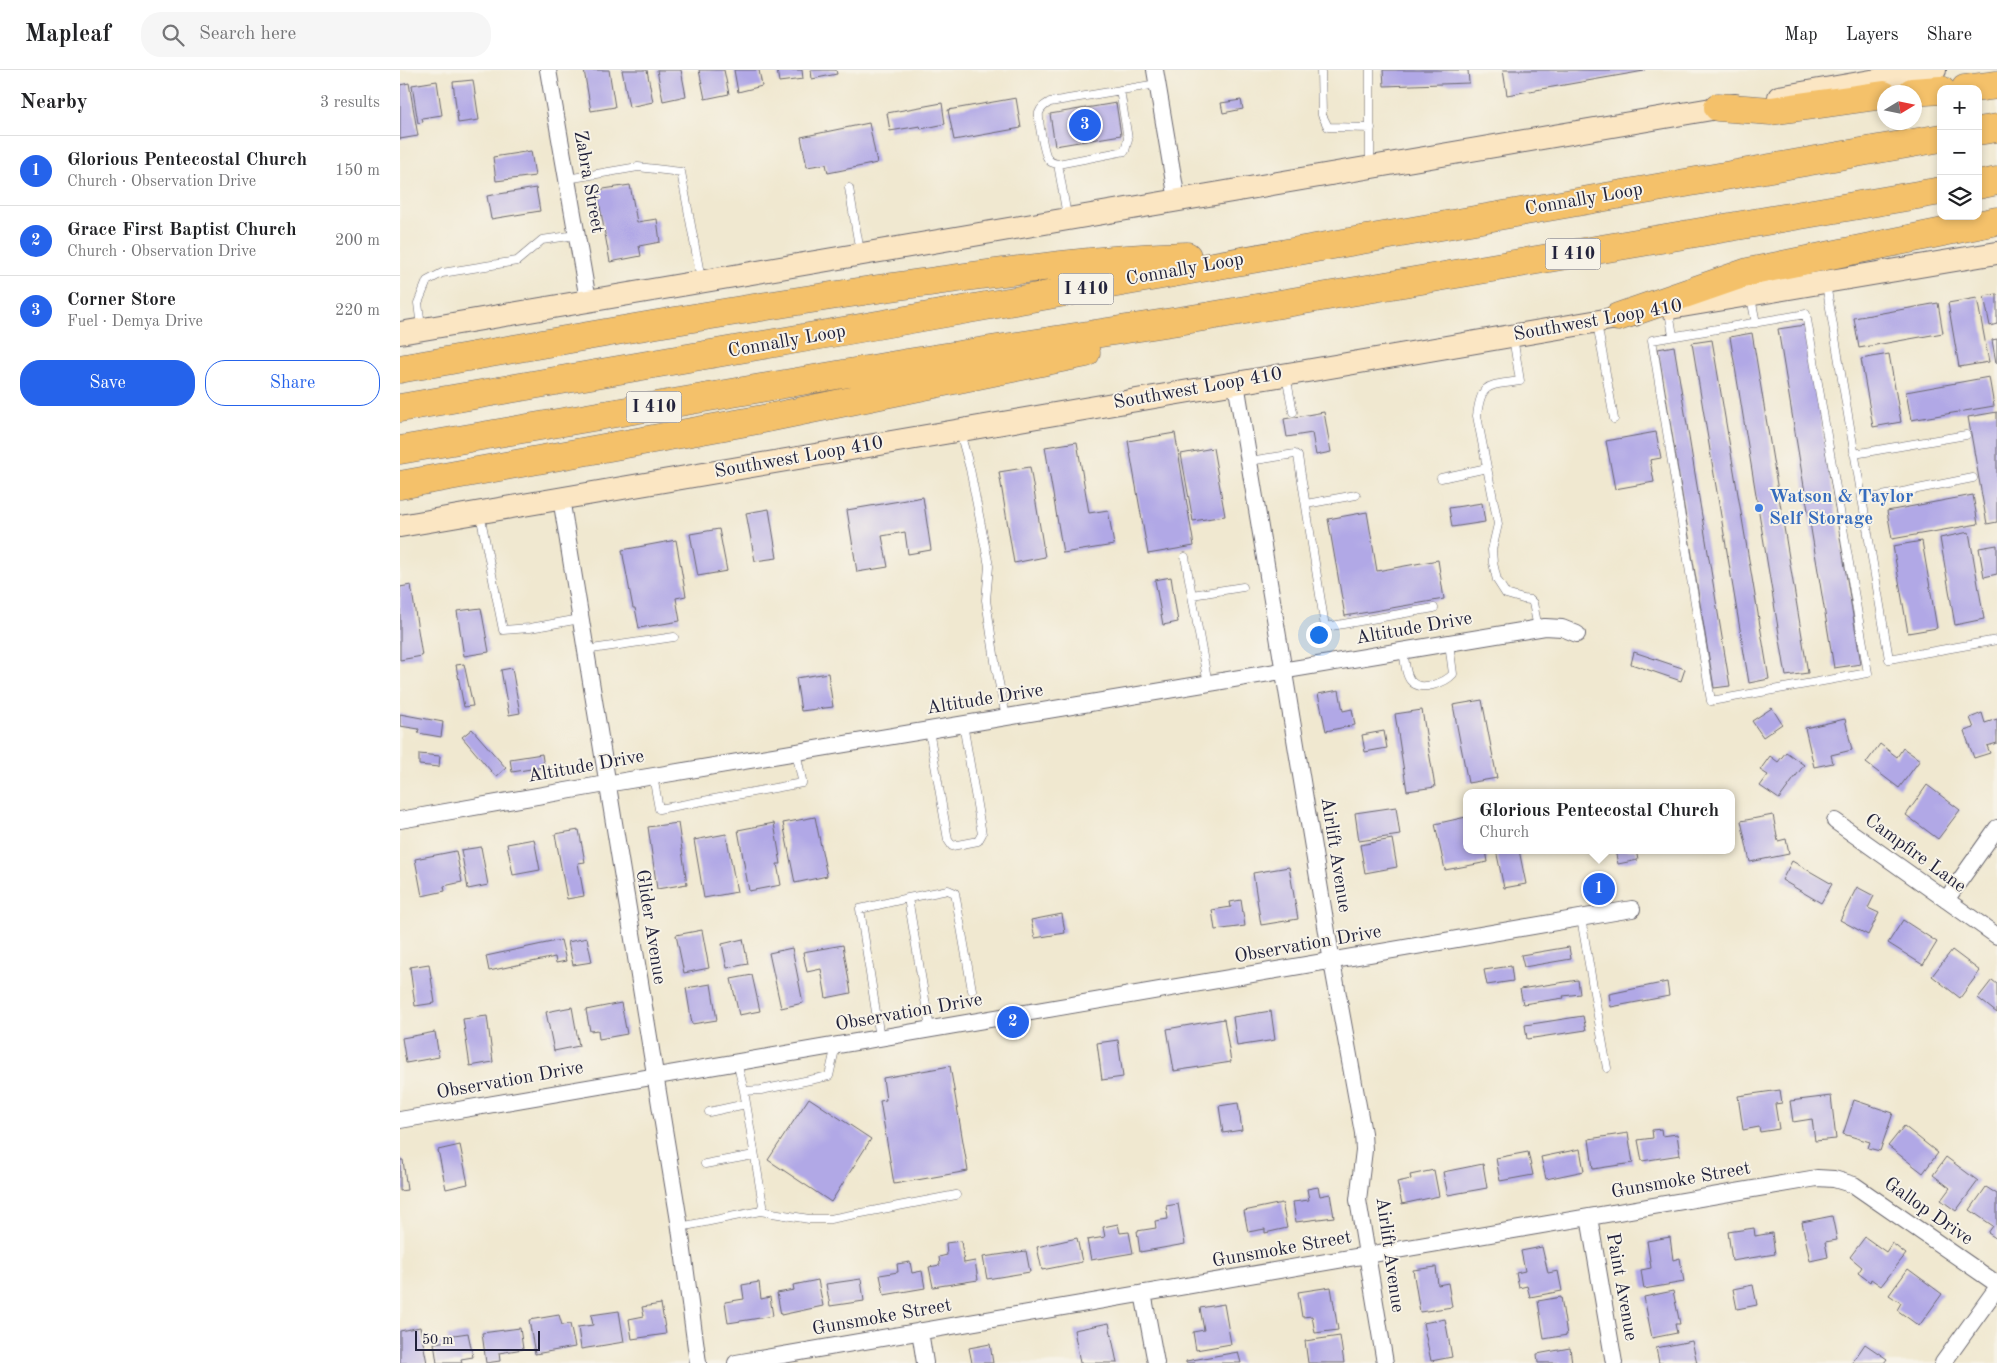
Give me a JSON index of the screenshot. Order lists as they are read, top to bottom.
{
  "streets": {
    "highway": ["Connally Loop", "I 410"],
    "main road": ["Southwest Loop 410"],
    "street": [
      "Zabra Street",
      "Altitude Drive",
      "Campfire Lane",
      "Airlift Avenue",
      "Glider Avenue",
      "Observation Drive",
      "Gunsmoke Street",
      "Gallop Drive",
      "Paint Avenue"
    ]
  },
  "crossings": [
    ["Southwest Loop 410", "Airlift Avenue"],
    ["Southwest Loop 410", "Glider Avenue"],
    ["Altitude Drive", "Airlift Avenue"],
    ["Altitude Drive", "Glider Avenue"],
    ["Airlift Avenue", "Observation Drive"],
    ["Airlift Avenue", "Gunsmoke Street"],
    ["Glider Avenue", "Observation Drive"],
    ["Gunsmoke Street", "Gallop Drive"],
    ["Gunsmoke Street", "Paint Avenue"]
  ],
  "places": ["Watson & Taylor Self Storage"],
  "scale_bar": "50 m",
  "north": "right",
  "page": {
    "header": "Mapleaf",
    "search": "Search here",
    "nav": ["Map", "Layers", "Share"],
    "heading": ["Nearby", "3 results"],
    "map_buttons": ["+", "−"],
    "pins": ["3", "1", "2"],
    "list": [
      {
        "mark": "1",
        "name": "Glorious Pentecostal Church",
        "note": "Church · Observation Drive",
        "value": "150 m"
      },
      {
        "mark": "2",
        "name": "Grace First Baptist Church",
        "note": "Church · Observation Drive",
        "value": "200 m"
      },
      {
        "mark": "3",
        "name": "Corner Store",
        "note": "Fuel · Demya Drive",
        "value": "220 m"
      }
    ],
    "buttons": ["Save", "Share"],
    "popup": ["Glorious Pentecostal Church", "Church"],
    "scale": "50 m"
  }
}
